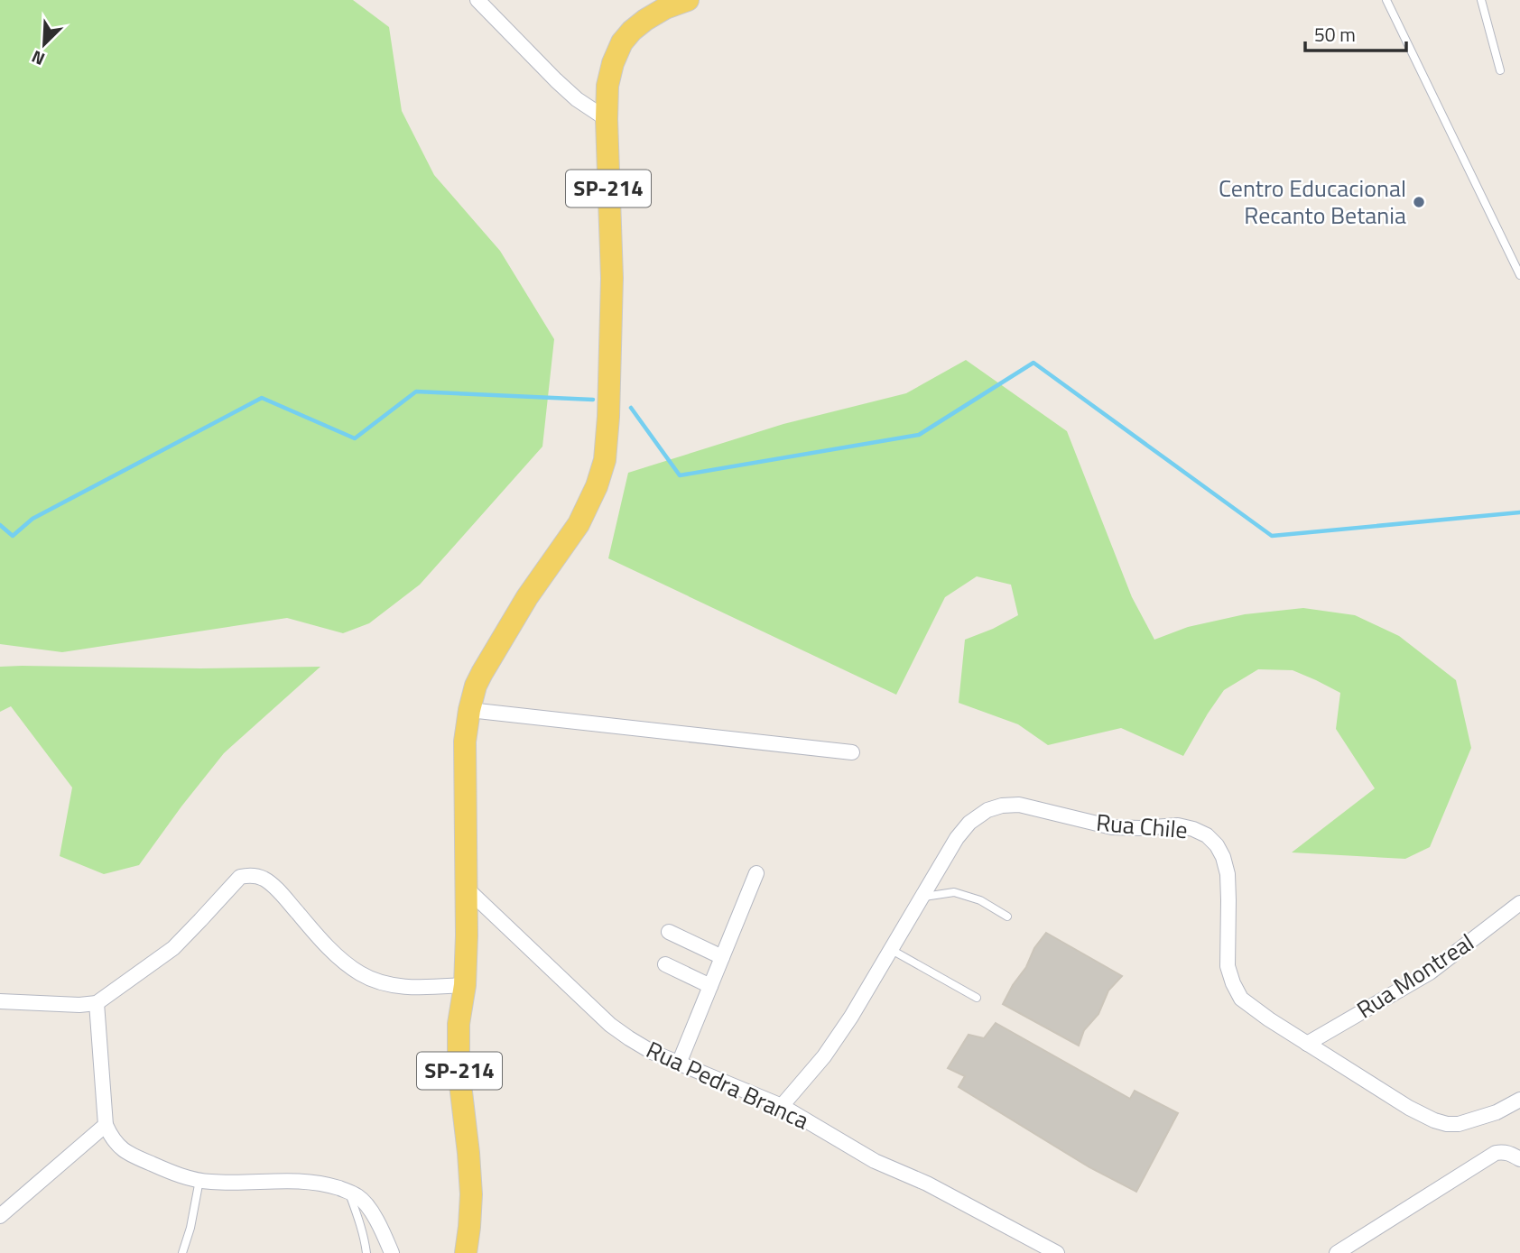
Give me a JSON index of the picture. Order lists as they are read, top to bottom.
{
  "streets": {
    "main road": ["SP-214"],
    "street": ["Rua Chile", "Rua Montreal", "Rua Pedra Branca"]
  },
  "crossings": [
    ["SP-214", "Rua Pedra Branca"],
    ["Rua Chile", "Rua Montreal"],
    ["Rua Chile", "Rua Pedra Branca"]
  ],
  "places": ["Centro Educacional Recanto Betania"],
  "scale_bar": "50 m",
  "north": "bottom left"
}
